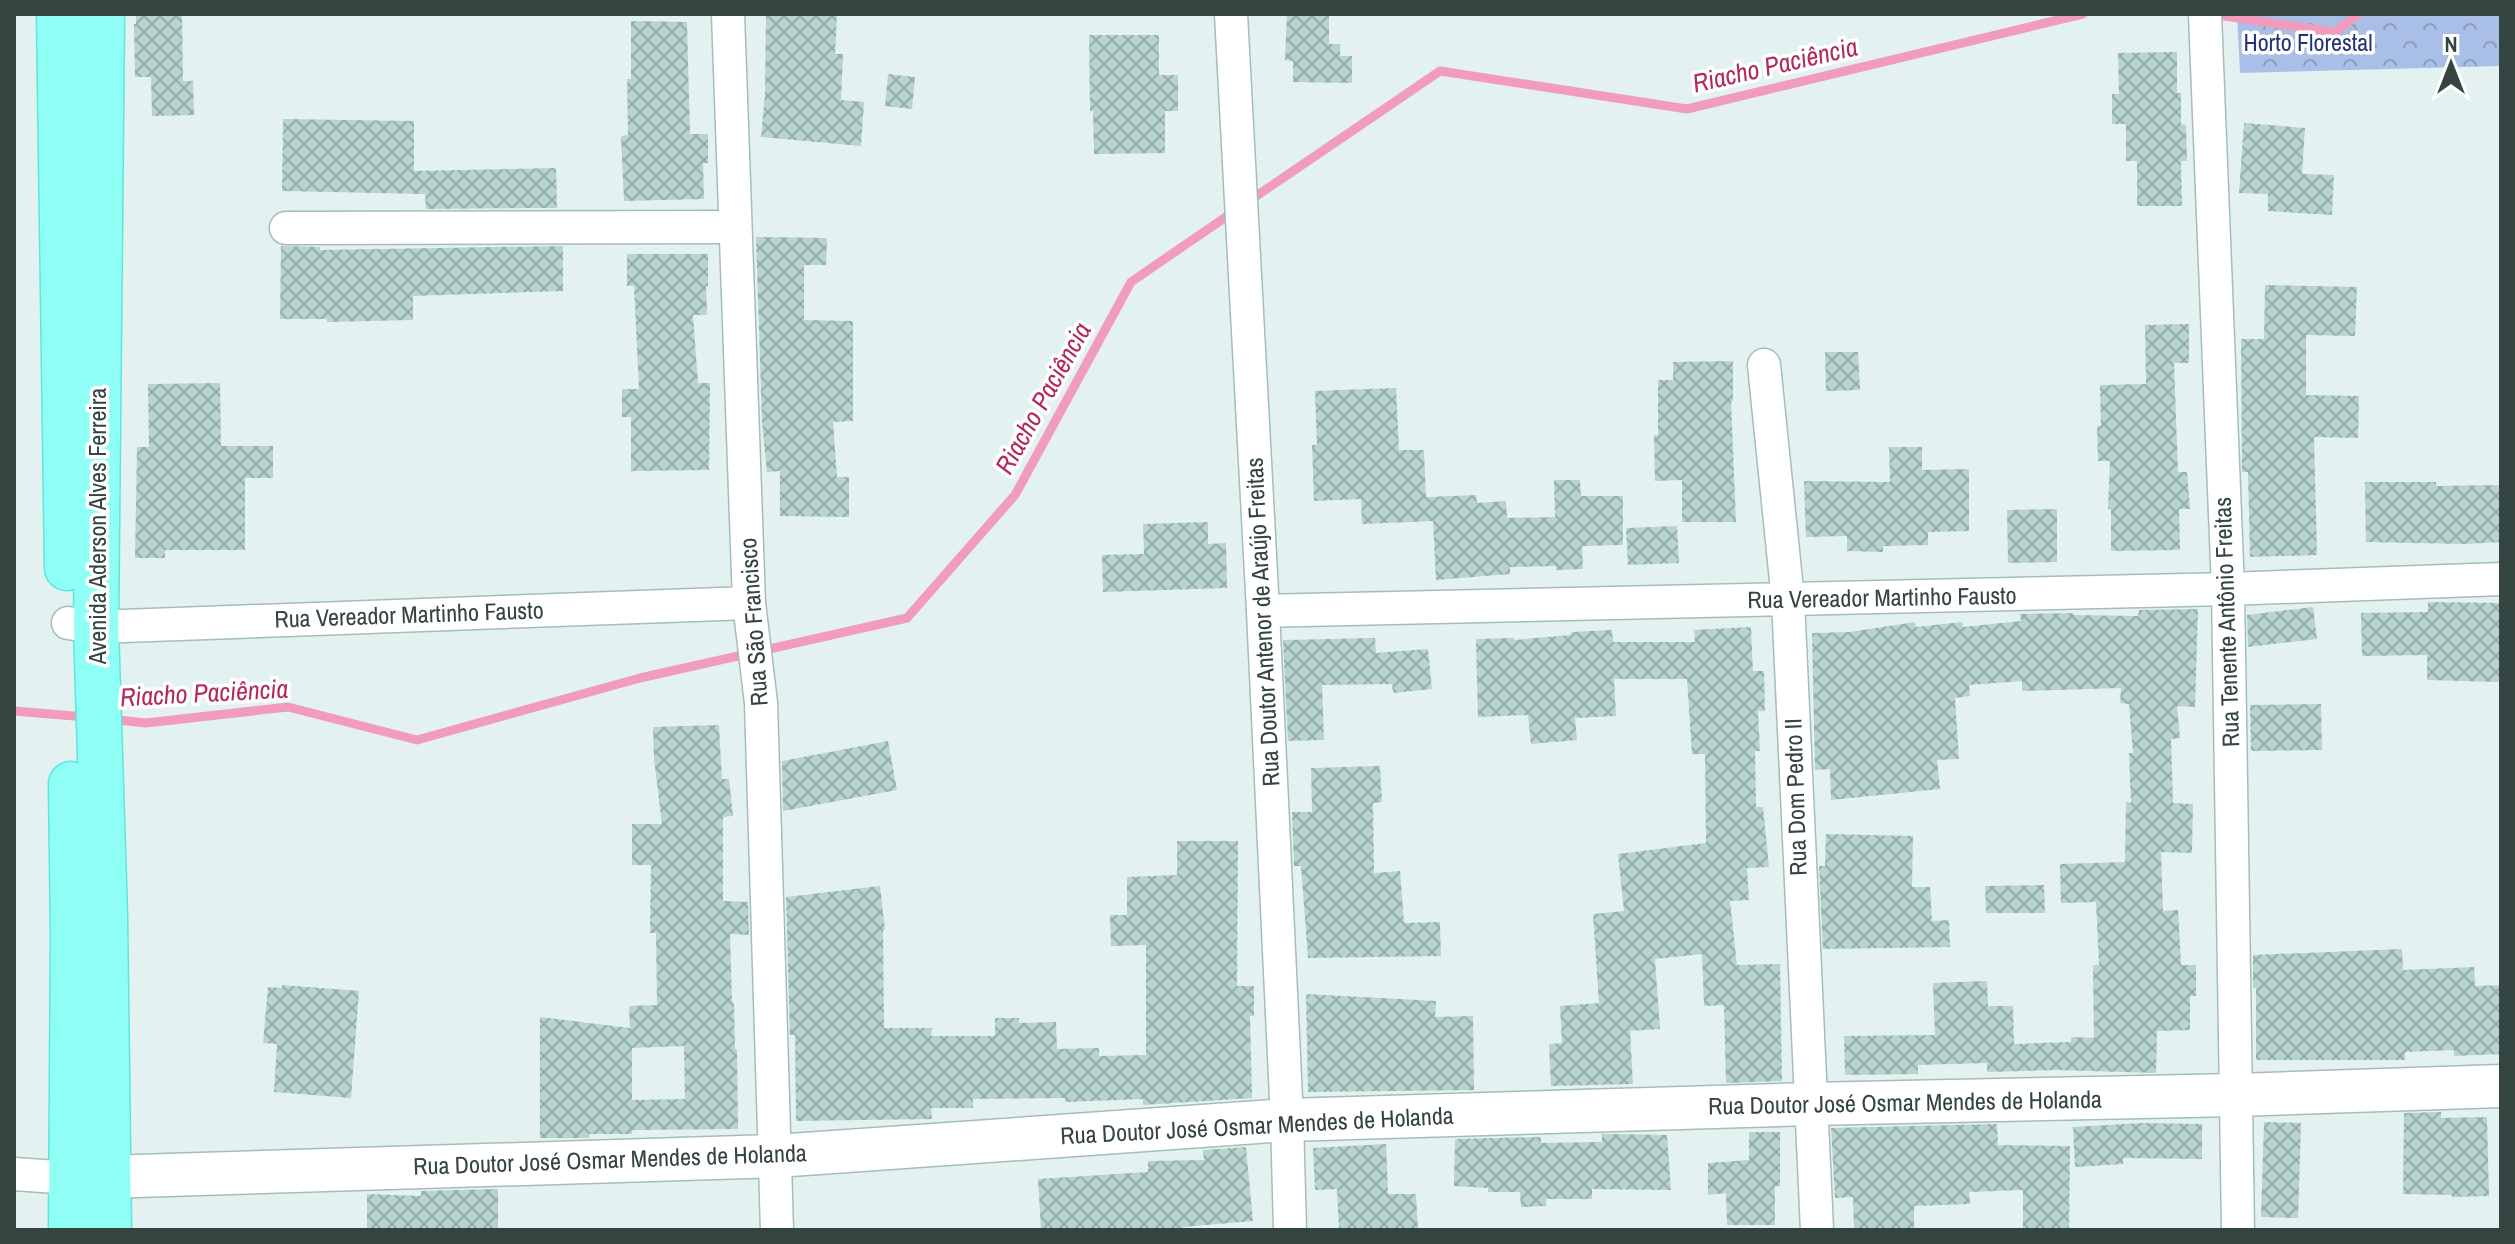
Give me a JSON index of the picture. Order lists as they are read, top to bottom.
{
  "streets": {
    "main road": ["Avenida Aderson Alves Ferreira"],
    "street": [
      "Rua Vereador Martinho Fausto",
      "Rua São Francisco",
      "Rua Doutor Antenor de Araújo Freitas",
      "Rua Tenente Antônio Freitas",
      "Rua Dom Pedro II",
      "Rua Doutor José Osmar Mendes de Holanda"
    ]
  },
  "crossings": [
    ["Avenida Aderson Alves Ferreira", "Rua Vereador Martinho Fausto"],
    ["Avenida Aderson Alves Ferreira", "Rua Doutor José Osmar Mendes de Holanda"],
    ["Rua Vereador Martinho Fausto", "Rua São Francisco"],
    ["Rua Vereador Martinho Fausto", "Rua Doutor Antenor de Araújo Freitas"],
    ["Rua Vereador Martinho Fausto", "Rua Tenente Antônio Freitas"],
    ["Rua Vereador Martinho Fausto", "Rua Dom Pedro II"],
    ["Rua São Francisco", "Rua Doutor José Osmar Mendes de Holanda"],
    ["Rua Doutor Antenor de Araújo Freitas", "Rua Doutor José Osmar Mendes de Holanda"],
    ["Rua Tenente Antônio Freitas", "Rua Doutor José Osmar Mendes de Holanda"],
    ["Rua Dom Pedro II", "Rua Doutor José Osmar Mendes de Holanda"]
  ],
  "water": ["Riacho Paciência"],
  "parks": ["Horto Florestal"],
  "north": "top"
}
